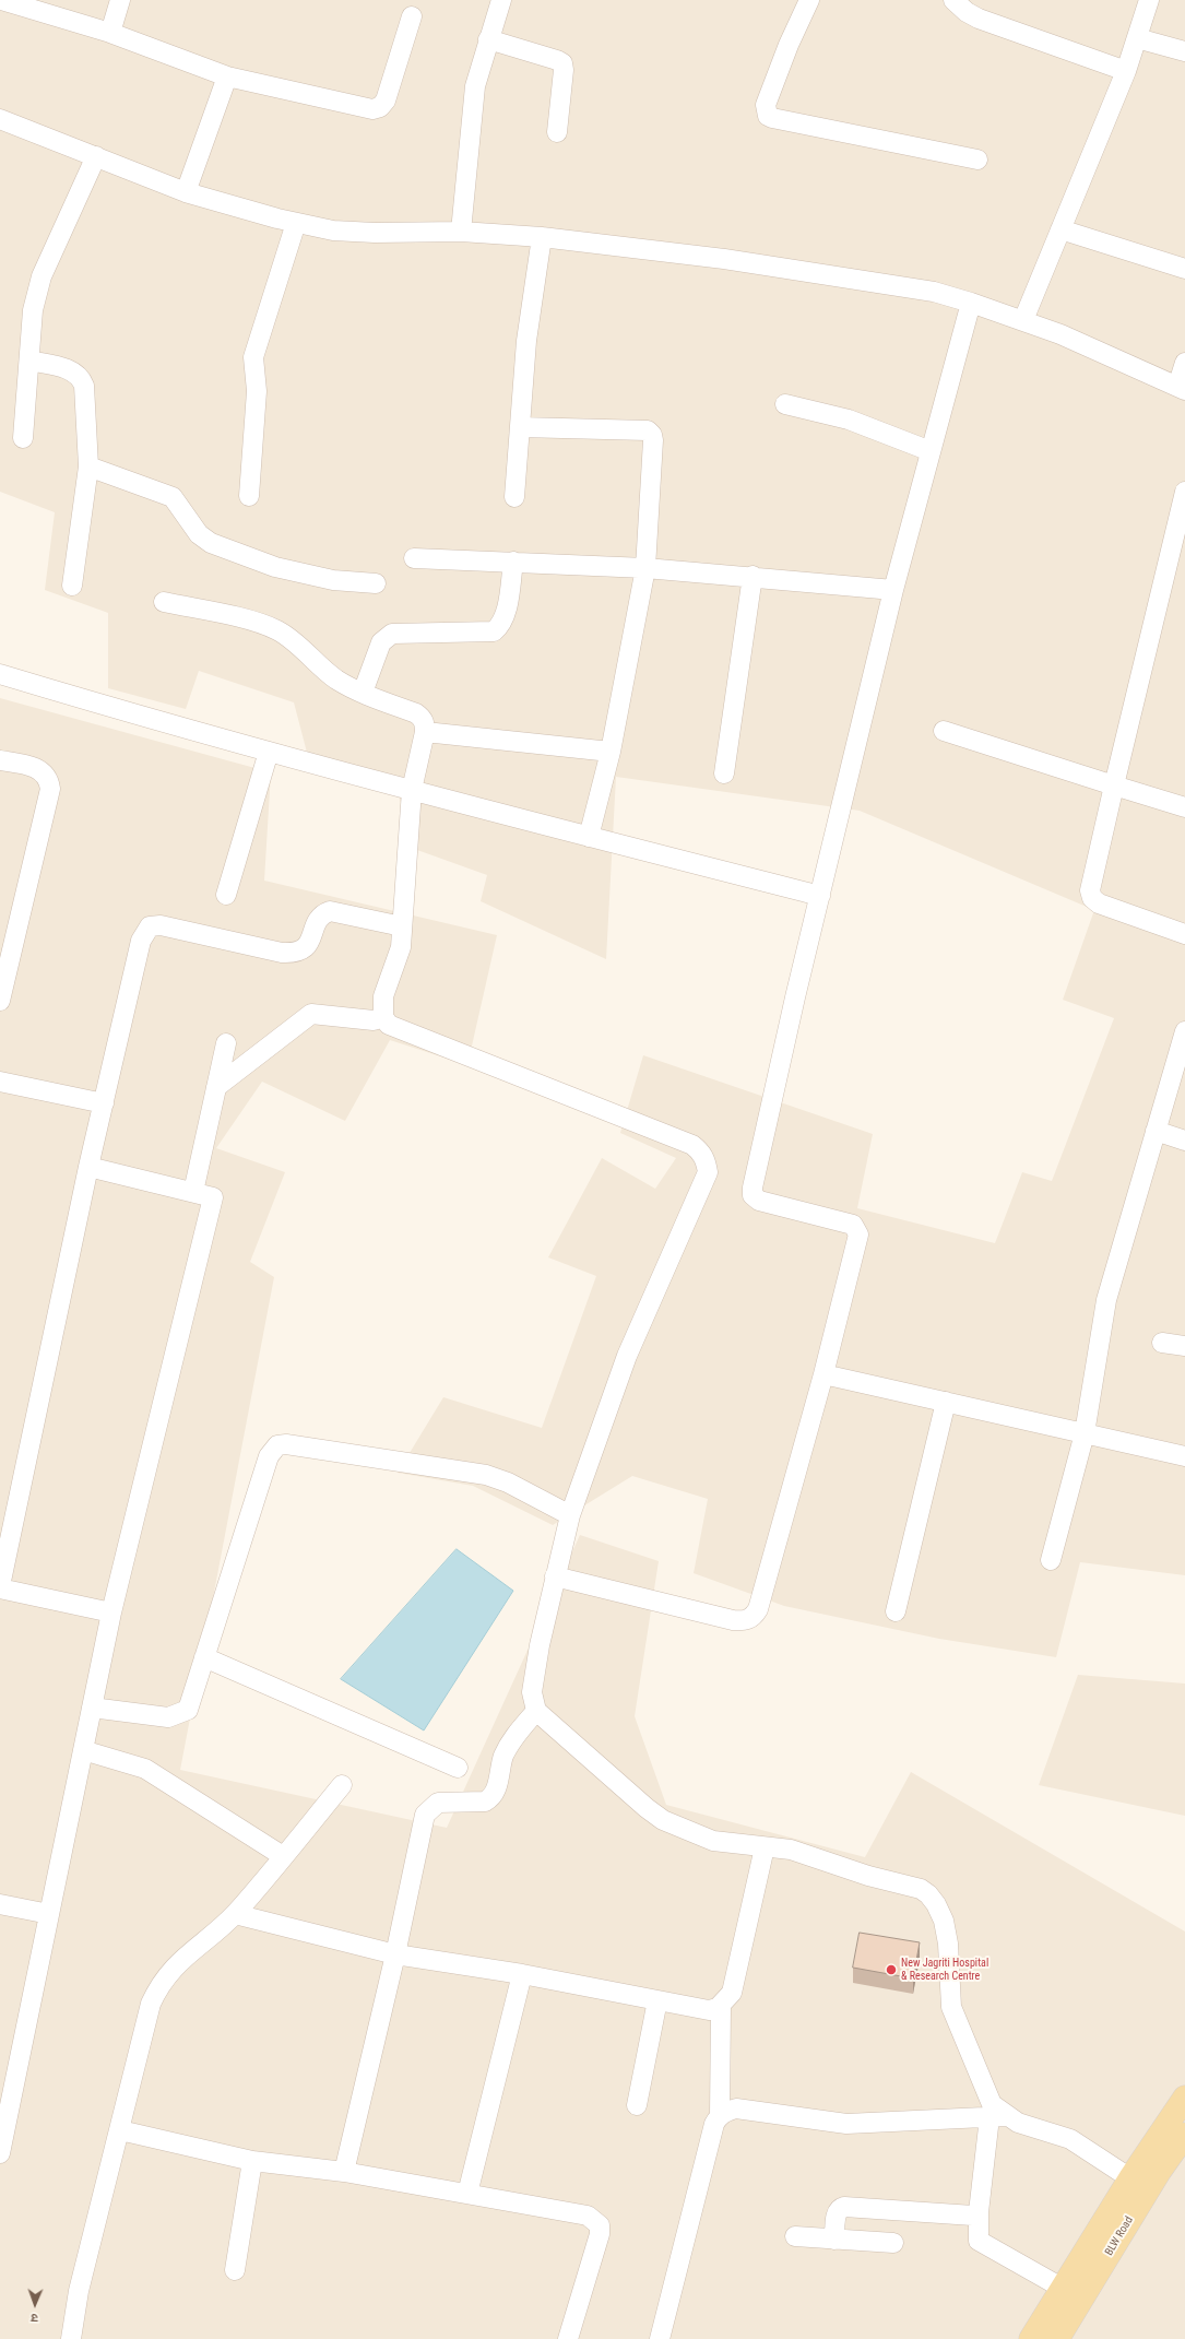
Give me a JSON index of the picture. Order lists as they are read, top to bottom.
{
  "streets": {
    "main road": ["BLW Road"]
  },
  "places": ["New Jagriti Hospital & Research Centre"],
  "north": "bottom"
}
